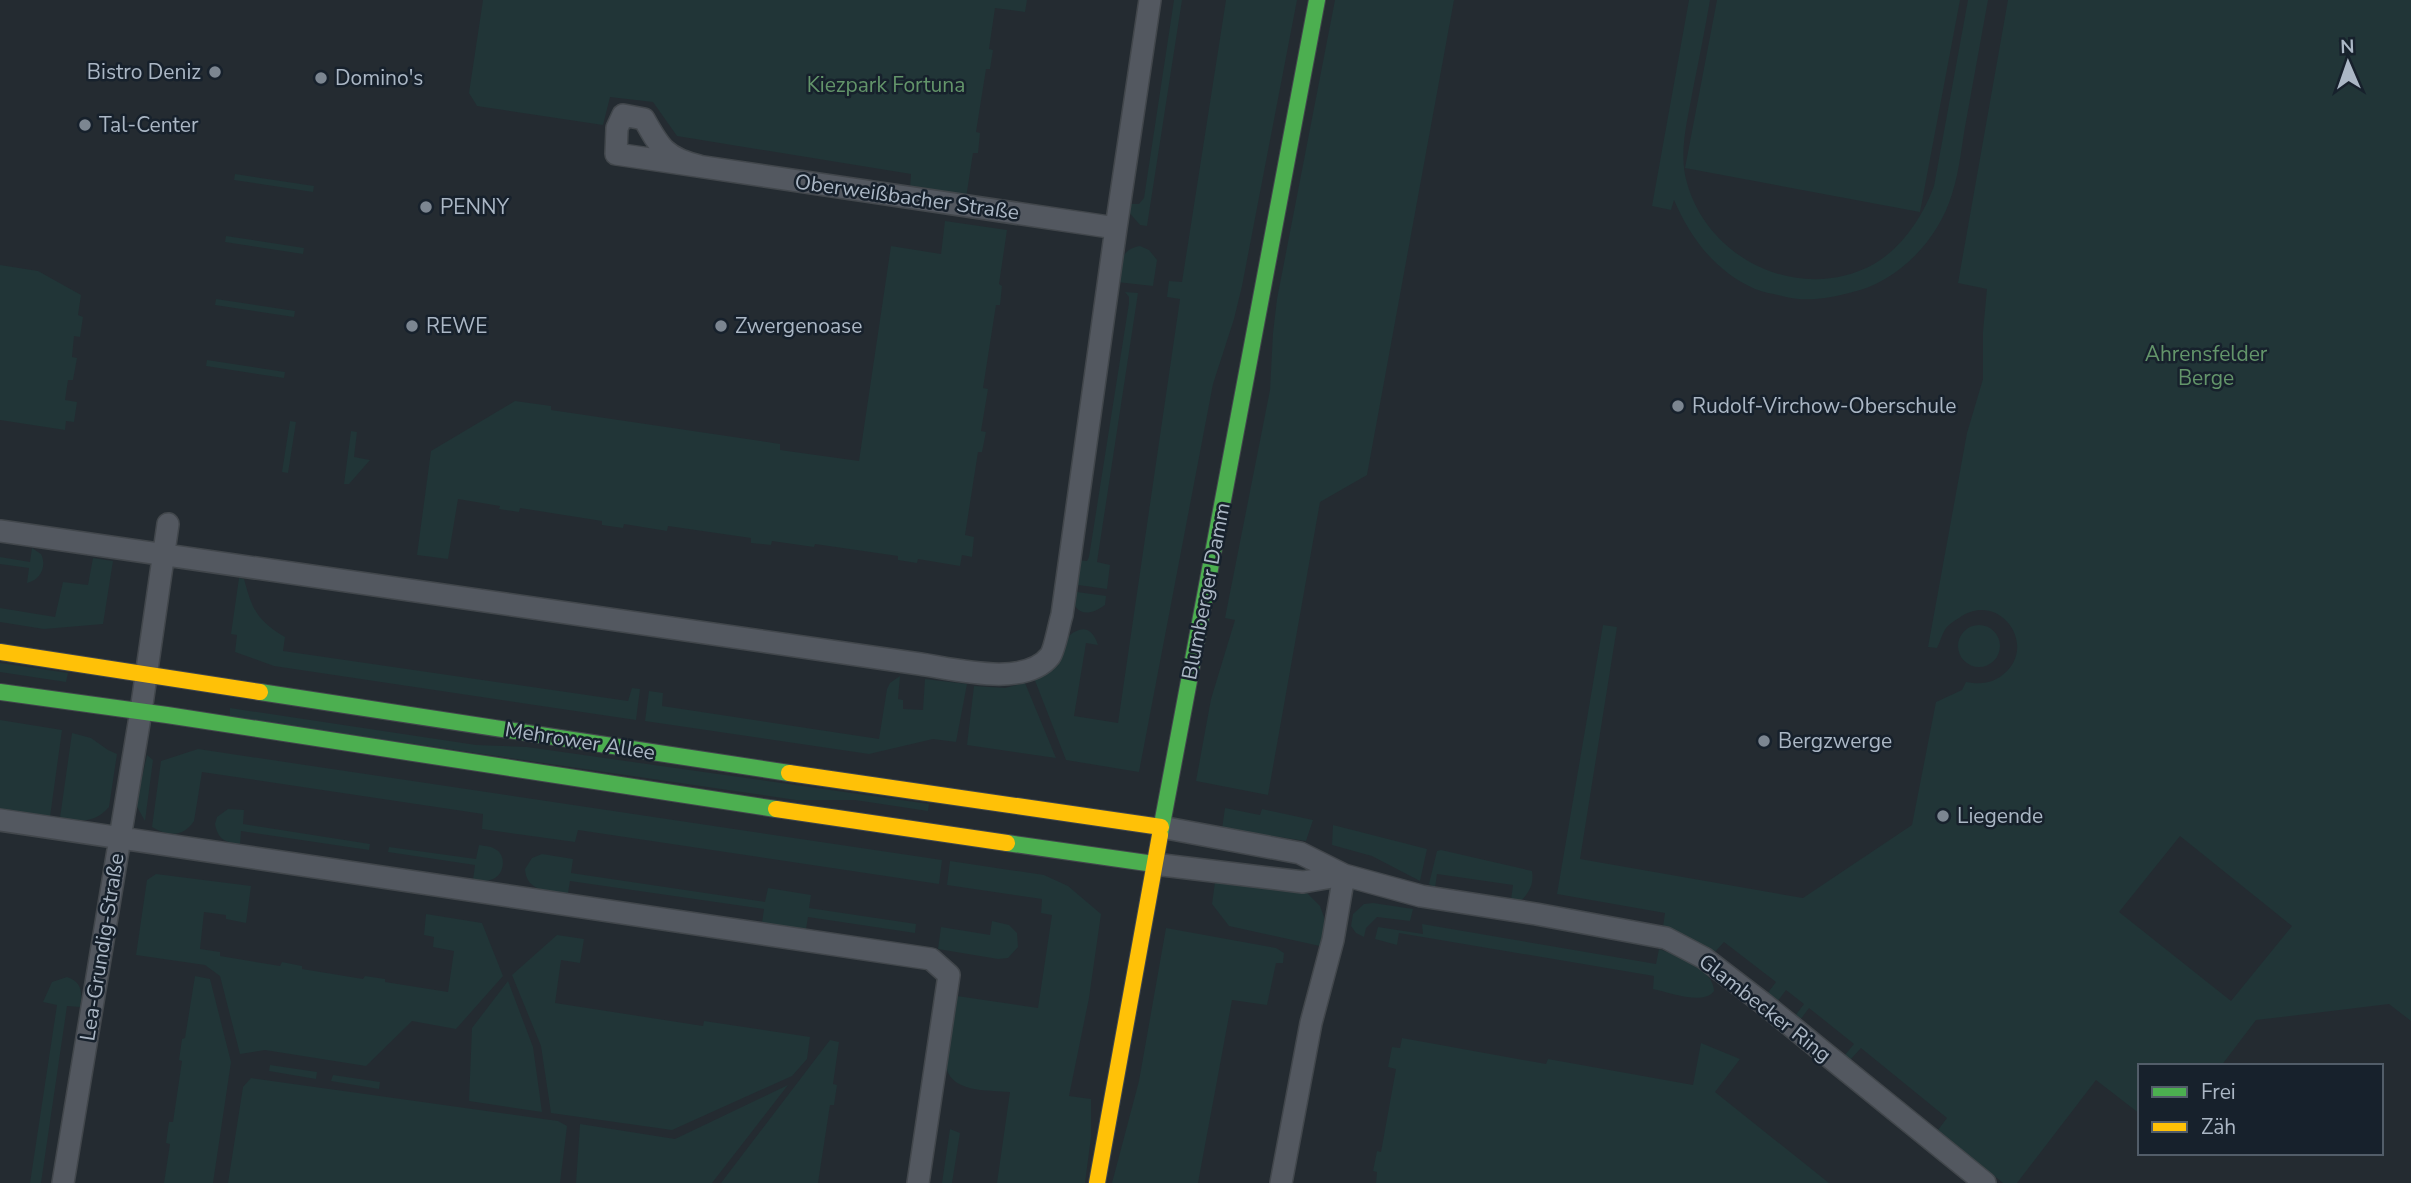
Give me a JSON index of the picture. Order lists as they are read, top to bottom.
{
  "streets": {
    "main road": ["Blumberger Damm", "Mehrower Allee"],
    "street": ["Oberweißbacher Straße", "Lea-Grundig-Straße", "Glambecker Ring"]
  },
  "crossings": [
    ["Blumberger Damm", "Mehrower Allee"],
    ["Blumberger Damm", "Glambecker Ring"],
    ["Mehrower Allee", "Lea-Grundig-Straße"],
    ["Mehrower Allee", "Glambecker Ring"]
  ],
  "parks": ["Kiezpark Fortuna", "Ahrensfelder Berge"],
  "places": [
    "Bistro Deniz",
    "Domino's",
    "Tal-Center",
    "PENNY",
    "REWE",
    "Zwergenoase",
    "Rudolf-Virchow-Oberschule",
    "Bergzwerge",
    "Liegende"
  ],
  "legend": ["Frei", "Zäh"],
  "north": "top"
}
